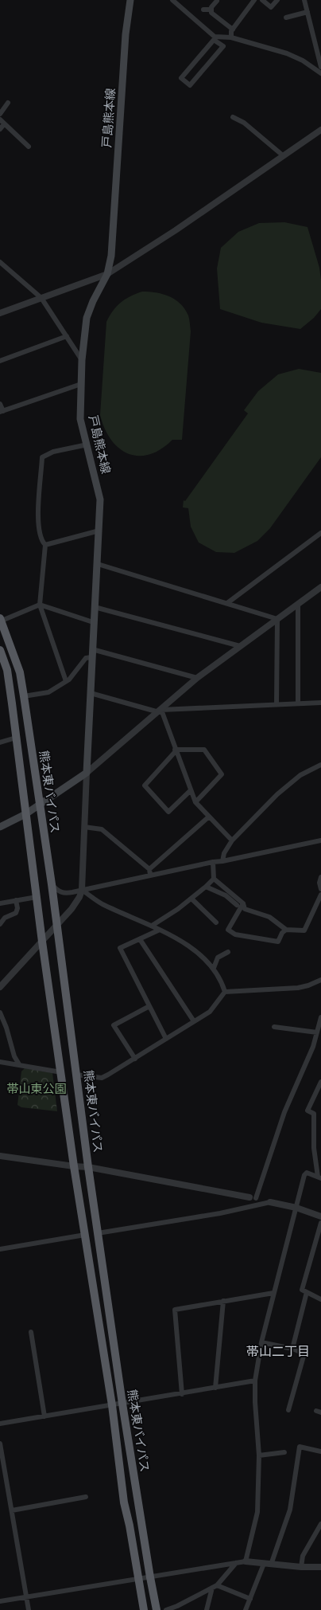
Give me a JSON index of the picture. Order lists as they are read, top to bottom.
{
  "streets": {
    "highway": ["熊本東バイパス"],
    "main road": ["戸島熊本線"]
  },
  "districts": ["帯山二丁目"],
  "parks": ["帯山東公園"]
}
